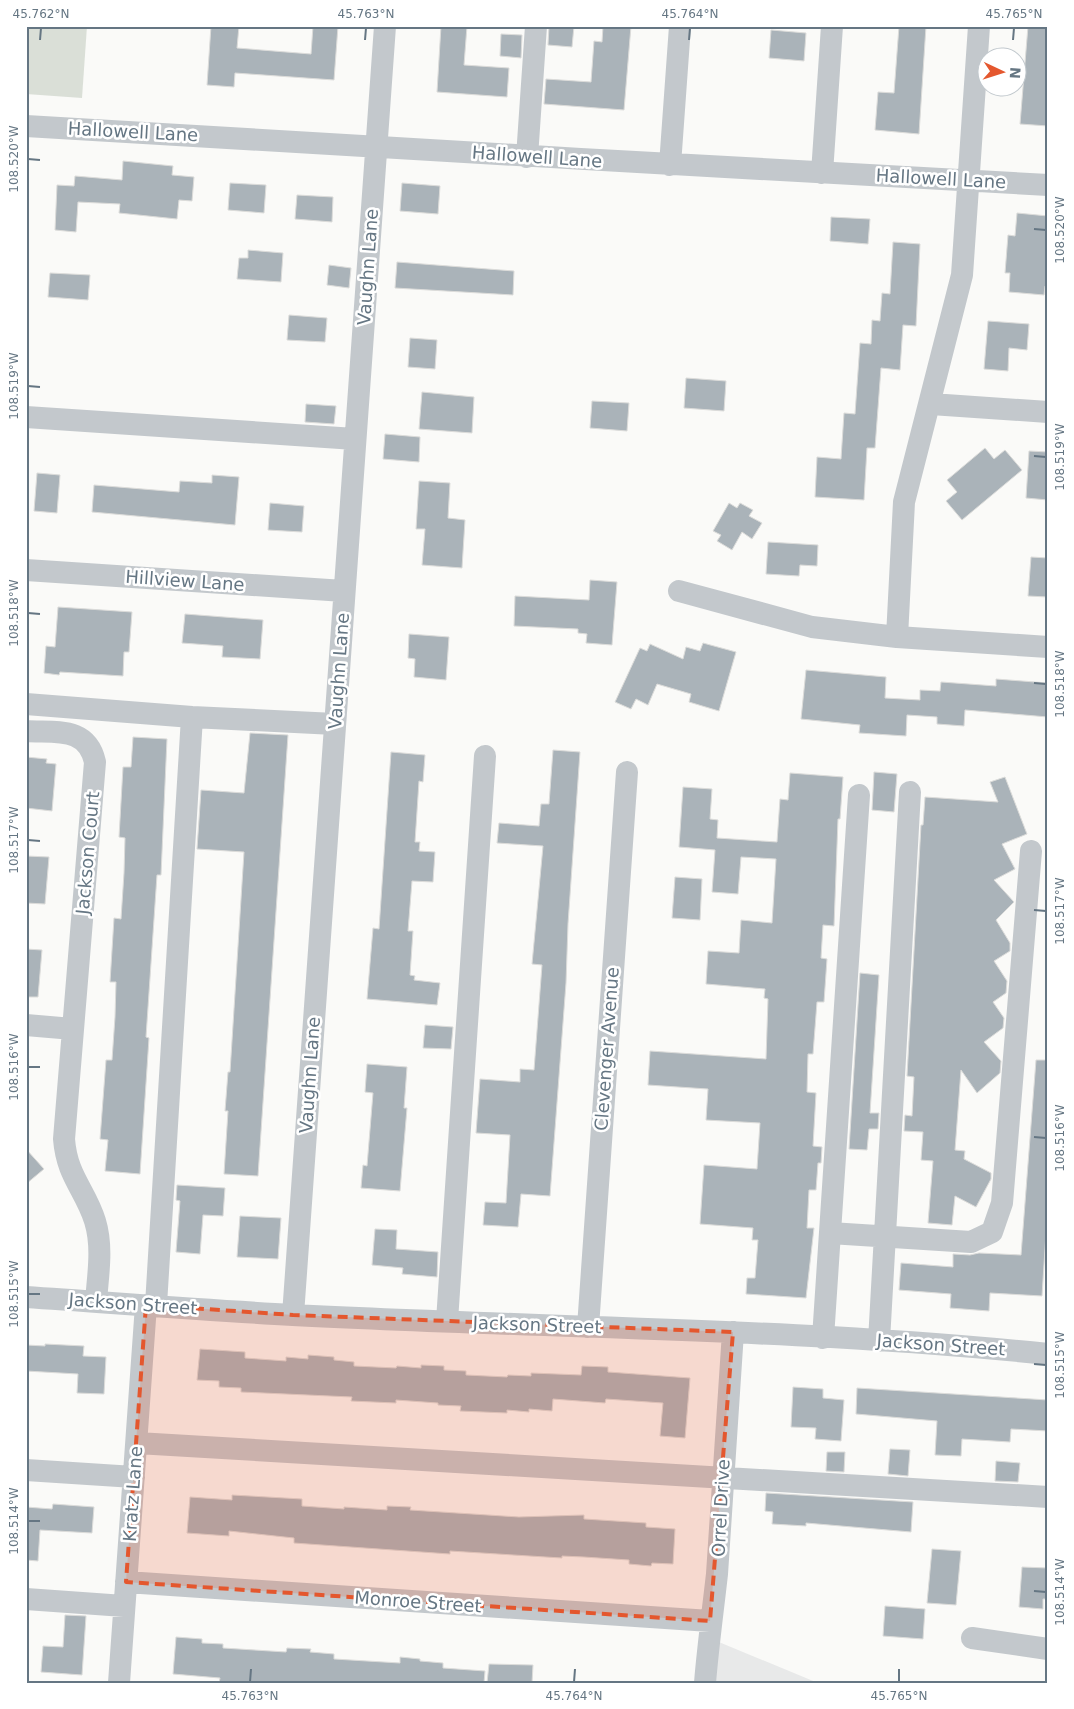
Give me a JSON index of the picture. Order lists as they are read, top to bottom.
{
  "streets": {
    "street": [
      "Hallowell Lane",
      "Vaughn Lane",
      "Hillview Lane",
      "Jackson Court",
      "Clevenger Avenue",
      "Jackson Street",
      "Kratz Lane",
      "Orrel Drive",
      "Monroe Street"
    ]
  },
  "crossings": [
    ["Hallowell Lane", "Vaughn Lane"],
    ["Vaughn Lane", "Hillview Lane"],
    ["Vaughn Lane", "Jackson Street"],
    ["Jackson Court", "Jackson Street"],
    ["Clevenger Avenue", "Jackson Street"],
    ["Jackson Street", "Kratz Lane"],
    ["Jackson Street", "Orrel Drive"],
    ["Kratz Lane", "Monroe Street"],
    ["Orrel Drive", "Monroe Street"]
  ],
  "north": "right",
  "coordinates": [
    "45.762°N",
    "45.763°N",
    "45.764°N",
    "45.765°N",
    "108.520°W",
    "108.519°W",
    "108.518°W",
    "108.517°W",
    "108.516°W",
    "108.515°W",
    "108.514°W"
  ]
}
